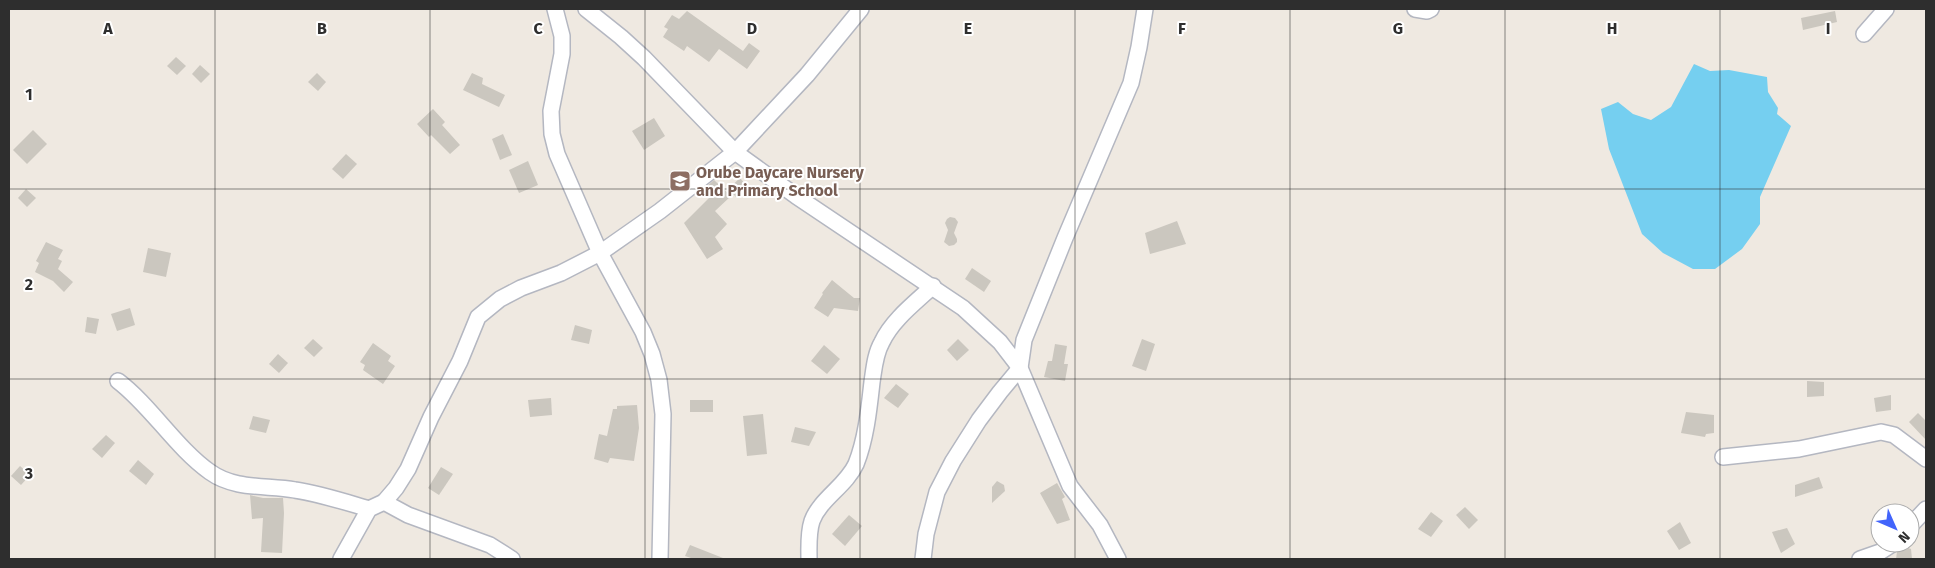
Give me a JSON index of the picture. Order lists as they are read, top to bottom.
{
  "places": {
    "school or university": ["Orube Daycare Nursery and Primary School"]
  },
  "north": "bottom right",
  "grid": {
    "columns": [
      "A",
      "B",
      "C",
      "D",
      "E",
      "F",
      "G",
      "H",
      "I"
    ],
    "rows": ["1", "2", "3"]
  }
}
